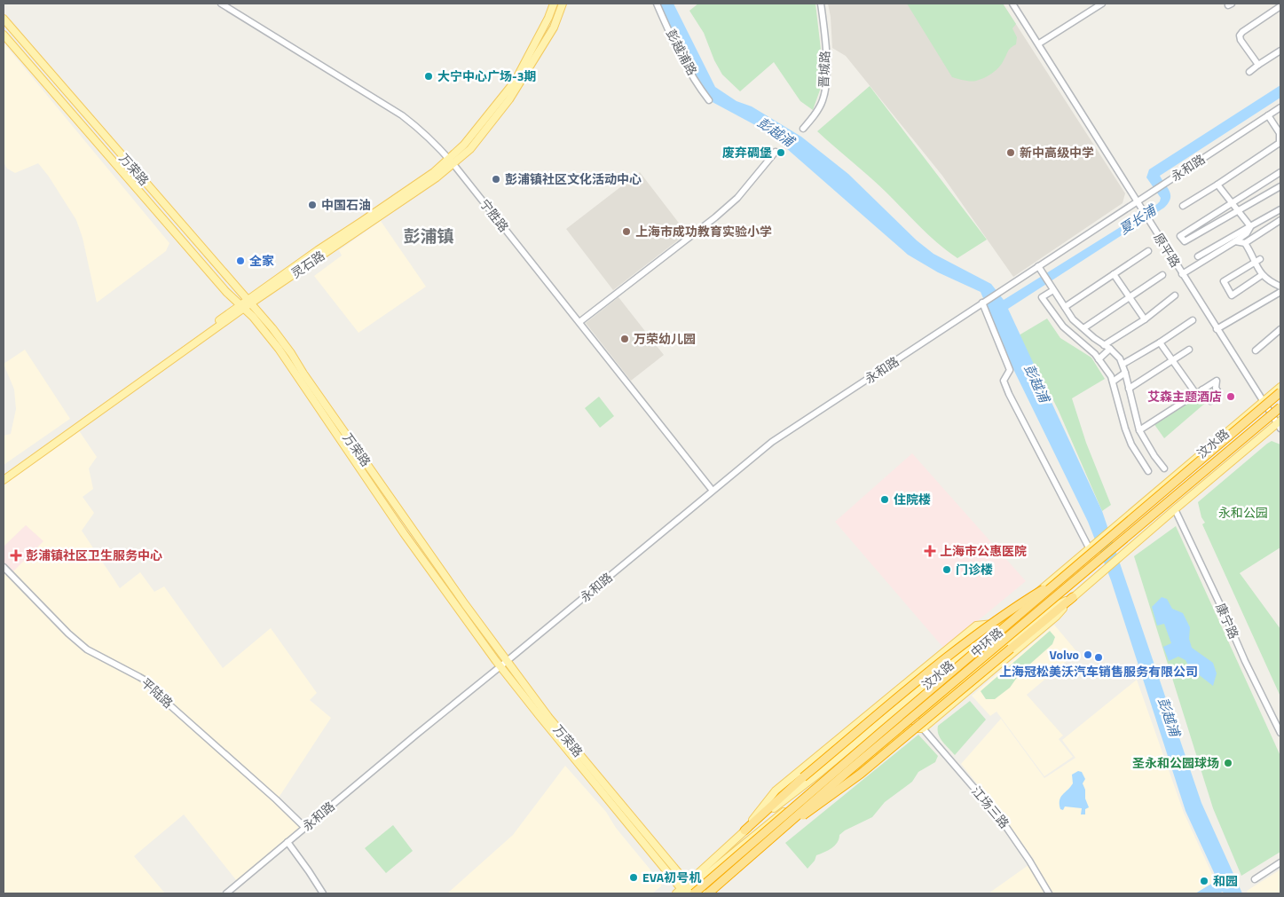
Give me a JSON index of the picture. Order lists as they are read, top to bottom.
{
  "streets": {
    "highway": ["中环路"],
    "main road": ["万荣路", "灵石路", "汶水路"],
    "street": [
      "彭越浦路",
      "晋城路",
      "永和路",
      "宁胜路",
      "原平路",
      "康宁路",
      "平陆路",
      "江场三路"
    ]
  },
  "crossings": [
    ["永和路", "万荣路"],
    ["永和路", "宁胜路"],
    ["永和路", "原平路"],
    ["永和路", "平陆路"],
    ["万荣路", "灵石路"],
    ["万荣路", "汶水路"],
    ["万荣路", "中环路"],
    ["宁胜路", "灵石路"],
    ["原平路", "汶水路"],
    ["汶水路", "中环路"]
  ],
  "districts": ["彭浦镇"],
  "water": ["彭越浦", "夏长浦"],
  "parks": ["永和公园"],
  "places": {
    "other": [
      "大宁中心广场-3期",
      "废弃碉堡",
      "新中高级中学",
      "彭浦镇社区文化活动中心",
      "中国石油",
      "上海市成功教育实验小学",
      "全家",
      "万荣幼儿园",
      "艾森主题酒店",
      "住院楼",
      "门诊楼",
      "Volvo",
      "上海冠松美沃汽车销售服务有限公司",
      "圣永和公园球场",
      "EVA初号机",
      "和园"
    ],
    "health": ["上海市公惠医院", "彭浦镇社区卫生服务中心"]
  }
}
